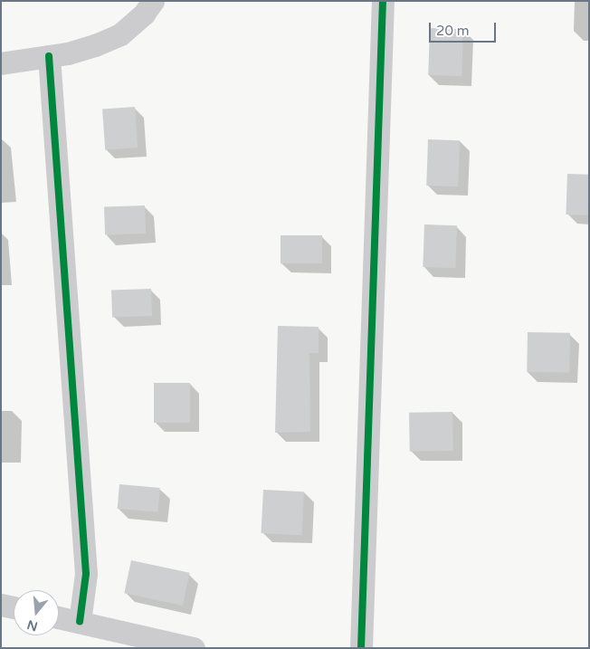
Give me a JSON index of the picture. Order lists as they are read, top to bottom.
{
  "scale_bar": "20 m",
  "north": "bottom"
}
